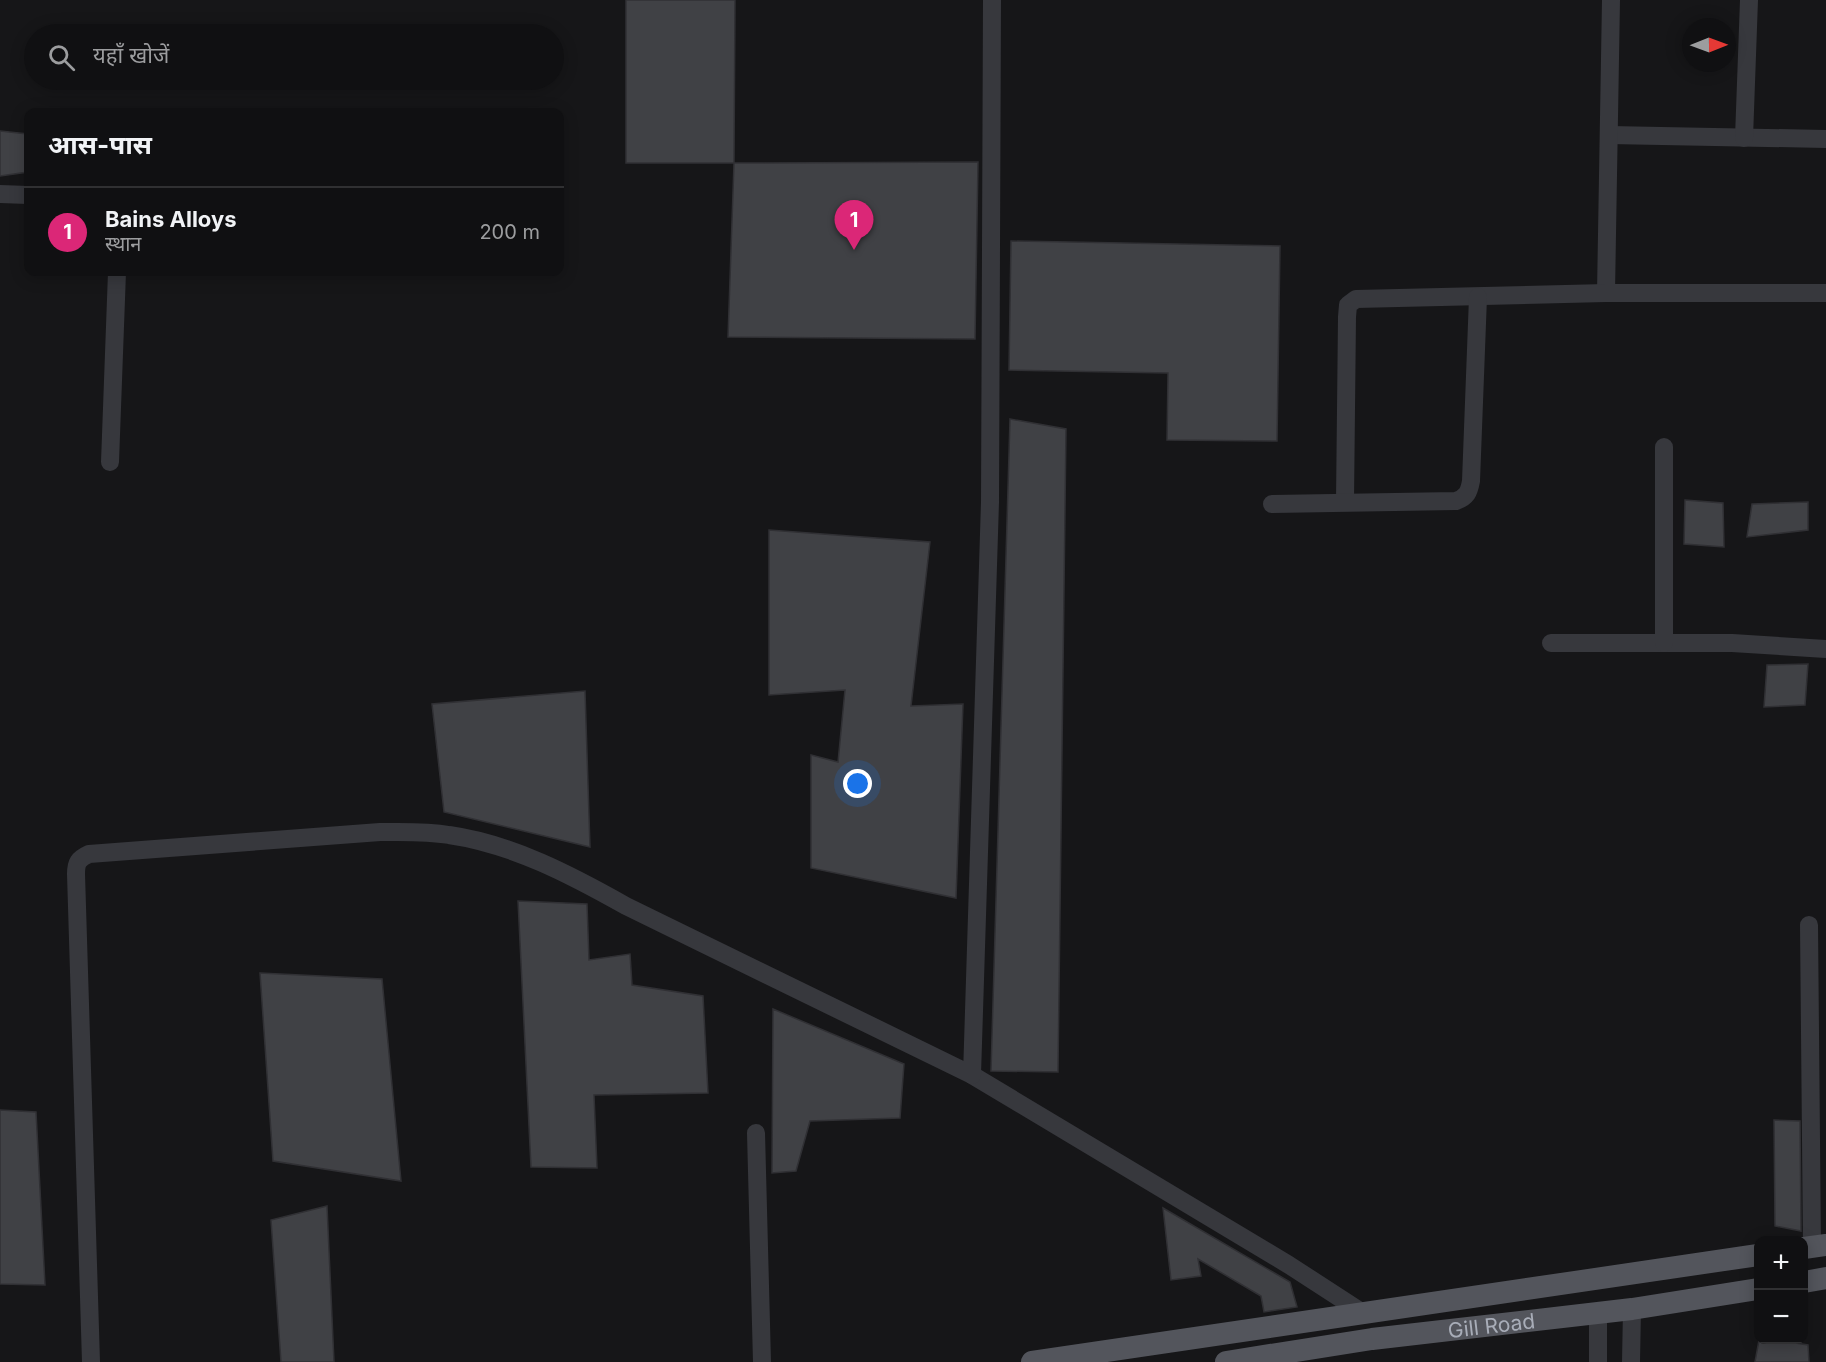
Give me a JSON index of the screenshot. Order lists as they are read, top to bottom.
{
  "streets": {
    "main road": ["Gill Road"]
  },
  "north": "right",
  "page": {
    "search": "यहाँ खोजें",
    "heading": "आस-पास",
    "list": [
      {
        "mark": "1",
        "name": "Bains Alloys",
        "note": "स्थान",
        "value": "200 m"
      }
    ],
    "pins": "1",
    "map_buttons": ["+", "−"]
  }
}
